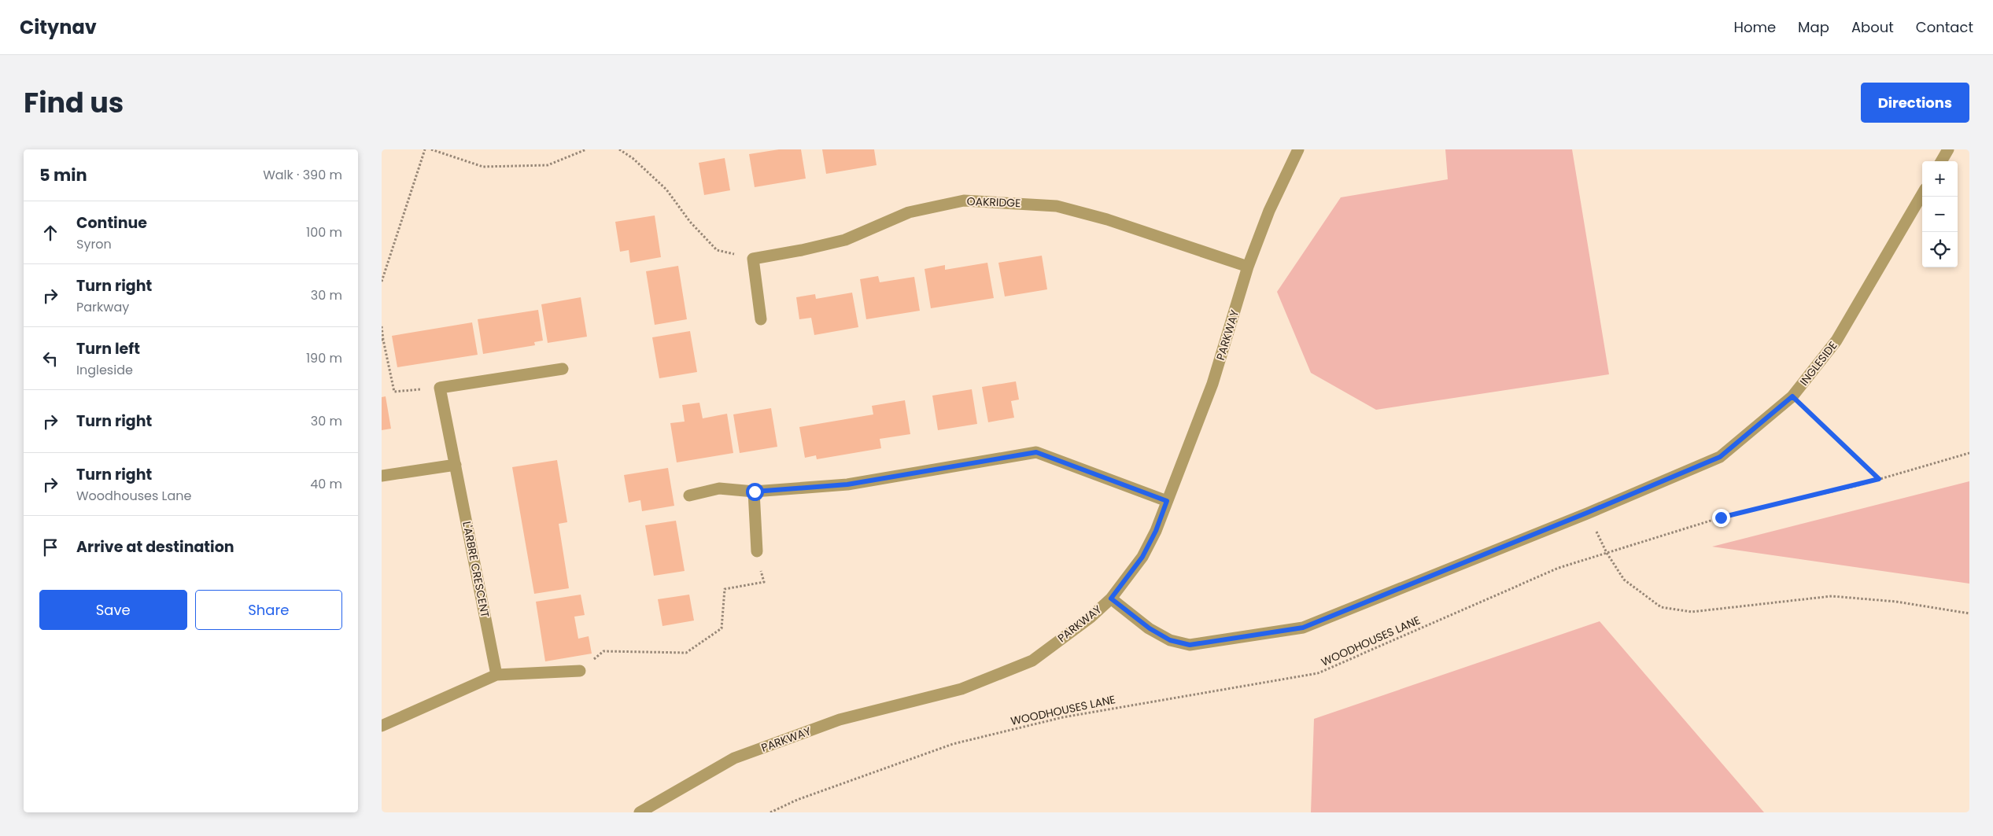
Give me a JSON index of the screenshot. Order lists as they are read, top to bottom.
{
  "streets": {
    "street": [
      "OAKRIDGE",
      "PARKWAY",
      "INGLESIDE",
      "L'ARBRE CRESCENT"
    ],
    "path": ["WOODHOUSES LANE"]
  },
  "crossings": [
    ["OAKRIDGE", "PARKWAY"],
    ["PARKWAY", "INGLESIDE"]
  ],
  "page": {
    "header": "Citynav",
    "nav": [
      "Home",
      "Map",
      "About",
      "Contact"
    ],
    "title": "Find us",
    "buttons": [
      "Directions",
      ["Save", "Share"]
    ],
    "heading": ["5 min", "Walk · 390 m"],
    "map_buttons": ["+", "−"],
    "list": [
      ["Continue", "Syron", "100 m"],
      ["Turn right", "Parkway", "30 m"],
      ["Turn left", "Ingleside", "190 m"],
      ["Turn right", "30 m"],
      ["Turn right", "Woodhouses Lane", "40 m"],
      "Arrive at destination"
    ]
  }
}
